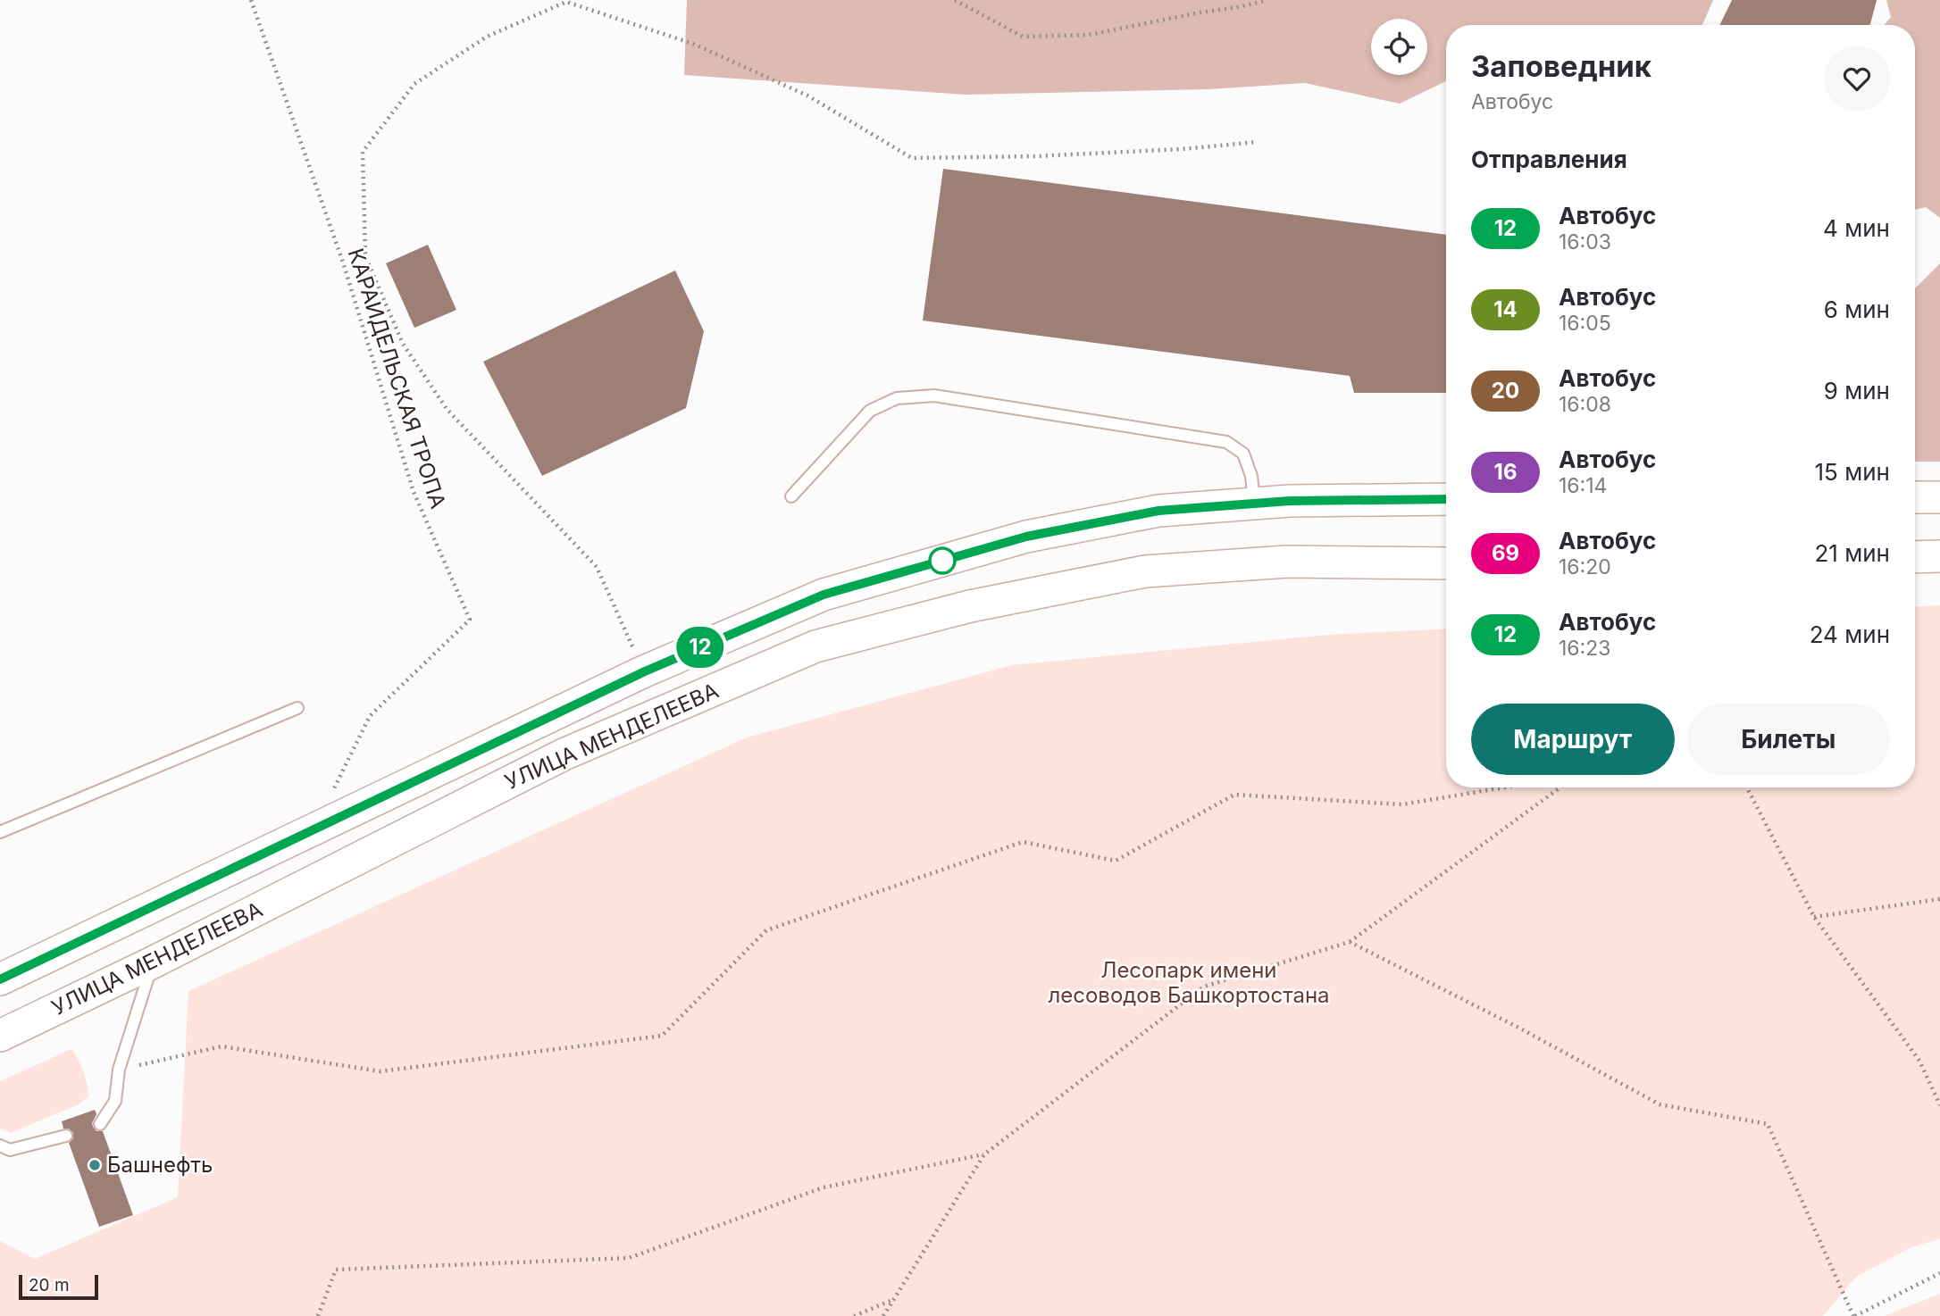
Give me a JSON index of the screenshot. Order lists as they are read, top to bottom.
{
  "streets": {
    "main road": ["УЛИЦА МЕНДЕЛЕЕВА"],
    "path": ["КАРАИДЕЛЬСКАЯ ТРОПА"]
  },
  "parks": ["Лесопарк имени лесоводов Башкортостана"],
  "places": ["Башнефть"],
  "lines": ["bus line 12"],
  "scale_bar": "20 m",
  "page": {
    "on_map": "12",
    "heading": [
      ["Заповедник", "Автобус"],
      "Отправления"
    ],
    "list": [
      {
        "mark": "12",
        "name": "Автобус",
        "note": "16:03",
        "value": "4 мин"
      },
      {
        "mark": "14",
        "name": "Автобус",
        "note": "16:05",
        "value": "6 мин"
      },
      {
        "mark": "20",
        "name": "Автобус",
        "note": "16:08",
        "value": "9 мин"
      },
      {
        "mark": "16",
        "name": "Автобус",
        "note": "16:14",
        "value": "15 мин"
      },
      {
        "mark": "69",
        "name": "Автобус",
        "note": "16:20",
        "value": "21 мин"
      },
      {
        "mark": "12",
        "name": "Автобус",
        "note": "16:23",
        "value": "24 мин"
      }
    ],
    "buttons": ["Маршрут", "Билеты"],
    "scale": "20 m"
  }
}
